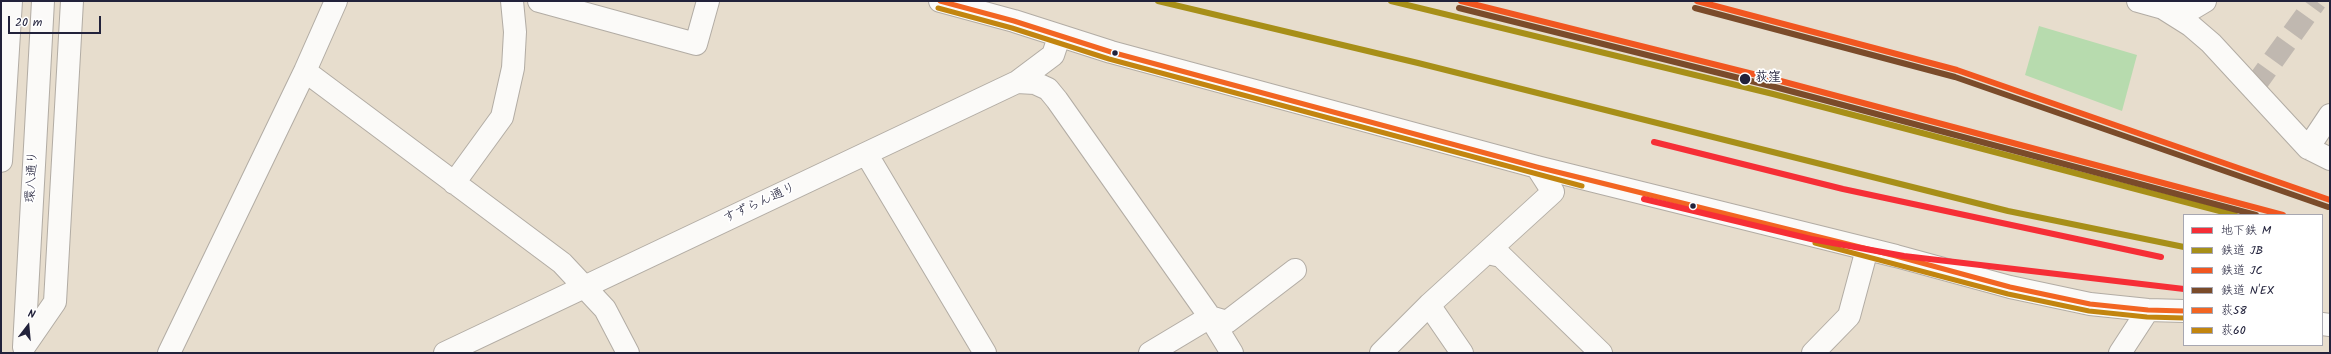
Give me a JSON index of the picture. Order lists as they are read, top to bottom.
{
  "streets": {
    "street": ["環八通り", "すずらん通り"]
  },
  "places": ["荻窪"],
  "lines": [
    "rail line JB",
    "rail line JC",
    "transit line 荻58",
    "rail line N'EX",
    "transit line 荻60",
    "metro line M"
  ],
  "legend": [
    "地下鉄 M",
    "鉄道 JB",
    "鉄道 JC",
    "鉄道 N'EX",
    "荻58",
    "荻60"
  ],
  "scale_bar": "20 m",
  "north": "top"
}
